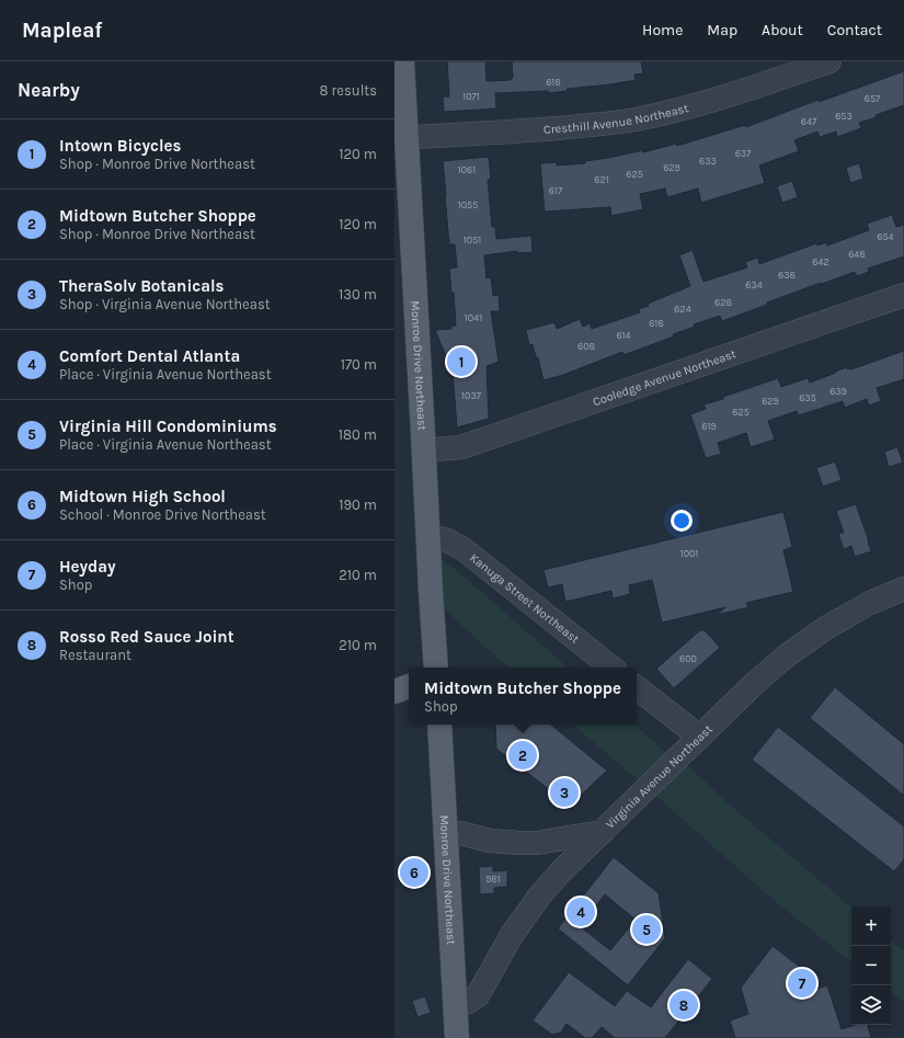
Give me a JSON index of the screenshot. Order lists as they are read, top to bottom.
{
  "streets": {
    "main road": ["Monroe Drive Northeast"],
    "street": [
      "Cresthill Avenue Northeast",
      "Cooledge Avenue Northeast",
      "Kanuga Street Northeast",
      "Virginia Avenue Northeast"
    ]
  },
  "crossings": [
    ["Cresthill Avenue Northeast", "Monroe Drive Northeast"],
    ["Monroe Drive Northeast", "Cooledge Avenue Northeast"],
    ["Monroe Drive Northeast", "Kanuga Street Northeast"],
    ["Monroe Drive Northeast", "Virginia Avenue Northeast"]
  ],
  "house_numbers": [
    "618",
    "1071",
    "657",
    "653",
    "647",
    "637",
    "633",
    "629",
    "1061",
    "625",
    "621",
    "617",
    "1055",
    "654",
    "1051",
    "648",
    "642",
    "638",
    "634",
    "628",
    "624",
    "1041",
    "618",
    "614",
    "608",
    "639",
    "1037",
    "635",
    "629",
    "625",
    "619",
    "1001",
    "600",
    "981"
  ],
  "page": {
    "header": "Mapleaf",
    "nav": [
      "Home",
      "Map",
      "About",
      "Contact"
    ],
    "heading": ["Nearby", "8 results"],
    "list": [
      {
        "mark": "1",
        "name": "Intown Bicycles",
        "note": "Shop · Monroe Drive Northeast",
        "value": "120 m"
      },
      {
        "mark": "2",
        "name": "Midtown Butcher Shoppe",
        "note": "Shop · Monroe Drive Northeast",
        "value": "120 m"
      },
      {
        "mark": "3",
        "name": "TheraSolv Botanicals",
        "note": "Shop · Virginia Avenue Northeast",
        "value": "130 m"
      },
      {
        "mark": "4",
        "name": "Comfort Dental Atlanta",
        "note": "Place · Virginia Avenue Northeast",
        "value": "170 m"
      },
      {
        "mark": "5",
        "name": "Virginia Hill Condominiums",
        "note": "Place · Virginia Avenue Northeast",
        "value": "180 m"
      },
      {
        "mark": "6",
        "name": "Midtown High School",
        "note": "School · Monroe Drive Northeast",
        "value": "190 m"
      },
      {
        "mark": "7",
        "name": "Heyday",
        "note": "Shop",
        "value": "210 m"
      },
      {
        "mark": "8",
        "name": "Rosso Red Sauce Joint",
        "note": "Restaurant",
        "value": "210 m"
      }
    ],
    "pins": [
      "1",
      "2",
      "3",
      "6",
      "4",
      "5",
      "7",
      "8"
    ],
    "popup": ["Midtown Butcher Shoppe", "Shop"],
    "map_buttons": ["+", "−"]
  }
}
